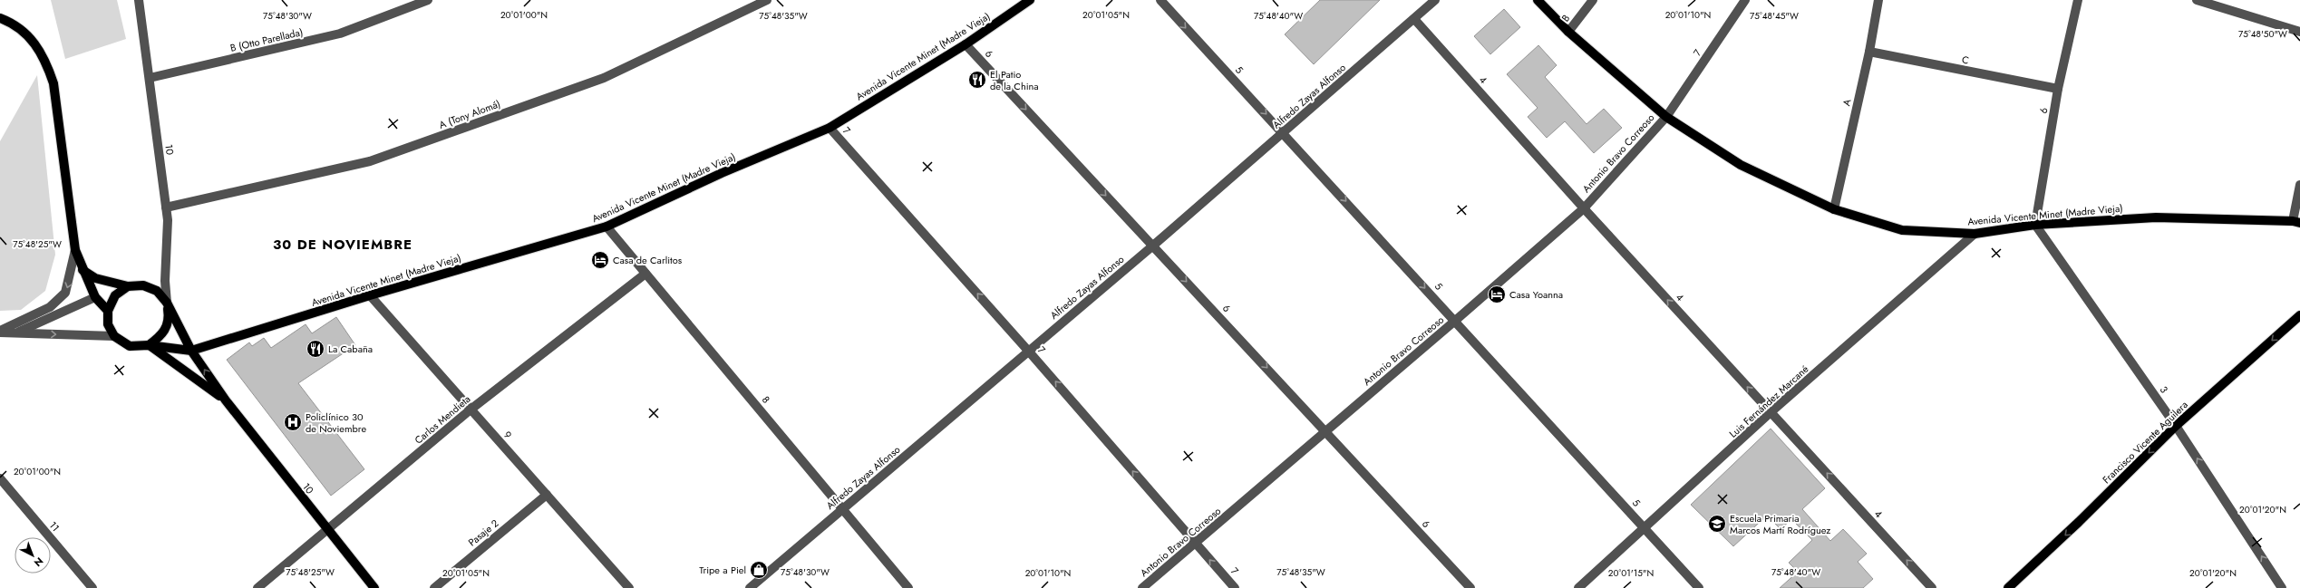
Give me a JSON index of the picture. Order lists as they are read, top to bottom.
{
  "streets": {
    "main road": ["Avenida Vicente Minet (Madre Vieja)", "10", "Francisco Vicente Aguilera"],
    "street": [
      "B",
      "B (Otto Parellada)",
      "7",
      "6",
      "C",
      "5",
      "4",
      "Alfredo Zayas Alfonso",
      "A",
      "A (Tony Alomá)",
      "Antonio Bravo Correoso",
      "3",
      "8",
      "Luis Fernández Marcané",
      "Carlos Mendieta",
      "9",
      "11",
      "Pasaje 2"
    ]
  },
  "crossings": [
    ["B", "Avenida Vicente Minet (Madre Vieja)"],
    ["B (Otto Parellada)", "10"],
    ["7", "Avenida Vicente Minet (Madre Vieja)"],
    ["7", "Alfredo Zayas Alfonso"],
    ["7", "Antonio Bravo Correoso"],
    ["6", "Avenida Vicente Minet (Madre Vieja)"],
    ["6", "C"],
    ["6", "Alfredo Zayas Alfonso"],
    ["6", "Antonio Bravo Correoso"],
    ["6", "3"],
    ["Avenida Vicente Minet (Madre Vieja)", "A"],
    ["Avenida Vicente Minet (Madre Vieja)", "10"],
    ["Avenida Vicente Minet (Madre Vieja)", "Antonio Bravo Correoso"],
    ["Avenida Vicente Minet (Madre Vieja)", "3"],
    ["Avenida Vicente Minet (Madre Vieja)", "8"],
    ["Avenida Vicente Minet (Madre Vieja)", "Luis Fernández Marcané"],
    ["Avenida Vicente Minet (Madre Vieja)", "9"],
    ["C", "A"],
    ["5", "Alfredo Zayas Alfonso"],
    ["5", "Antonio Bravo Correoso"],
    ["5", "Luis Fernández Marcané"],
    ["4", "Alfredo Zayas Alfonso"],
    ["4", "Antonio Bravo Correoso"],
    ["4", "Luis Fernández Marcané"],
    ["Alfredo Zayas Alfonso", "8"],
    ["A (Tony Alomá)", "10"],
    ["10", "Carlos Mendieta"],
    ["3", "Francisco Vicente Aguilera"],
    ["8", "Carlos Mendieta"],
    ["Carlos Mendieta", "9"],
    ["9", "Pasaje 2"]
  ],
  "one_way": [
    "7",
    "6",
    "5",
    "4",
    "3",
    "Francisco Vicente Aguilera"
  ],
  "districts": ["30 DE NOVIEMBRE"],
  "places": {
    "restaurant": ["El Patio de la China", "La Cabaña"],
    "hotel": ["Casa de Carlitos", "Casa Yoanna"],
    "hospital": ["Policlínico 30 de Noviembre"],
    "school or university": ["Escuela Primaria Marcos Martí Rodríguez"],
    "shop": ["Tripe a Piel"]
  },
  "north": "bottom right",
  "coordinates": [
    "20°01'00\"N",
    "20°01'05\"N",
    "20°01'10\"N",
    "75°48'30\"W",
    "75°48'35\"W",
    "75°48'40\"W",
    "75°48'45\"W",
    "75°48'50\"W",
    "75°48'25\"W",
    "20°01'20\"N",
    "20°01'15\"N"
  ]
}
